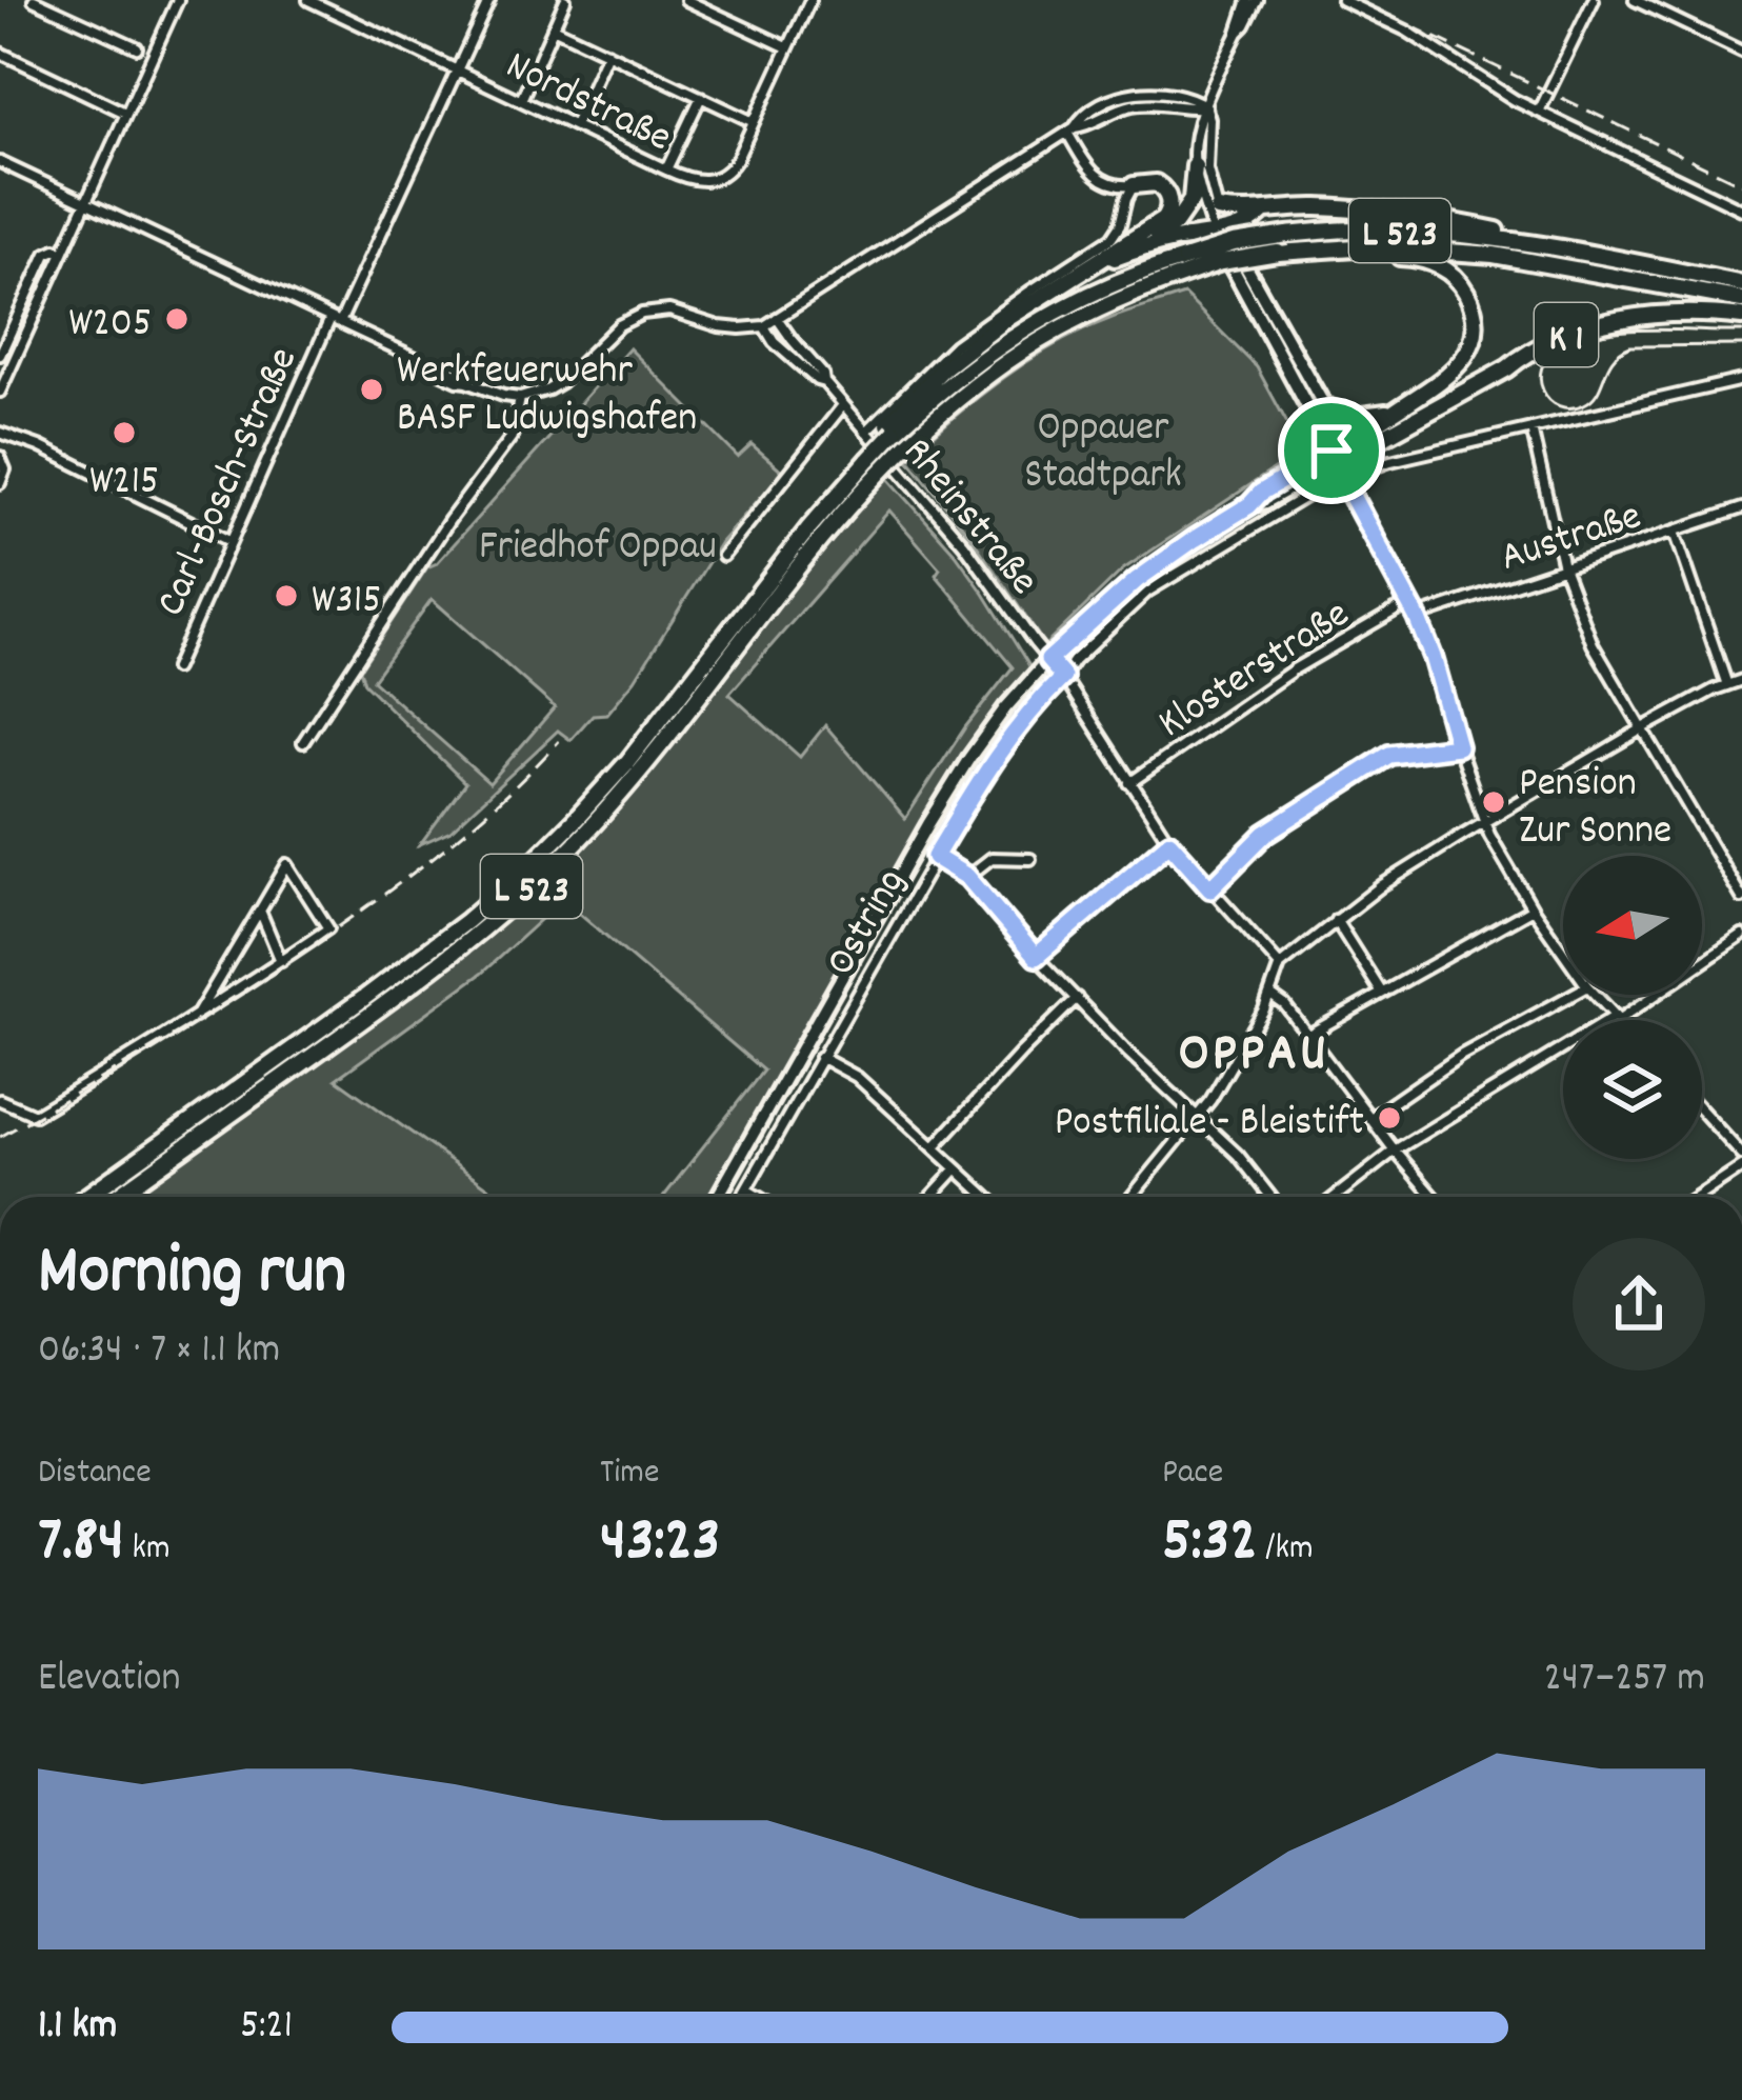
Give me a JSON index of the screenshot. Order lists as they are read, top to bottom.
{
  "streets": {
    "highway": ["L 523", "K 1"],
    "street": [
      "Nordstraße",
      "Carl-Bosch-Straße",
      "Rheinstraße",
      "Austraße",
      "Klosterstraße",
      "Ostring"
    ]
  },
  "crossings": [
    ["Nordstraße", "Carl-Bosch-Straße"],
    ["K 1", "Rheinstraße"],
    ["Rheinstraße", "Klosterstraße"],
    ["Rheinstraße", "Ostring"]
  ],
  "districts": ["OPPAU"],
  "parks": ["Oppauer Stadtpark", "Friedhof Oppau"],
  "places": [
    "W205",
    "Werkfeuerwehr BASF Ludwigshafen",
    "W215",
    "W315",
    "Pension Zur Sonne",
    "Postfiliale - Bleistift"
  ],
  "north": "left",
  "page": {
    "heading": ["Morning run", "06:34 · 7 × 1.1 km"],
    "stats": [
      ["Distance", "7.84 km"],
      ["Time", "43:23"],
      ["Pace", "5:32 /km"]
    ],
    "chart": ["Elevation", "247–257 m"],
    "list": [
      {
        "name": "1.1 km",
        "note": "5:21"
      }
    ]
  }
}
